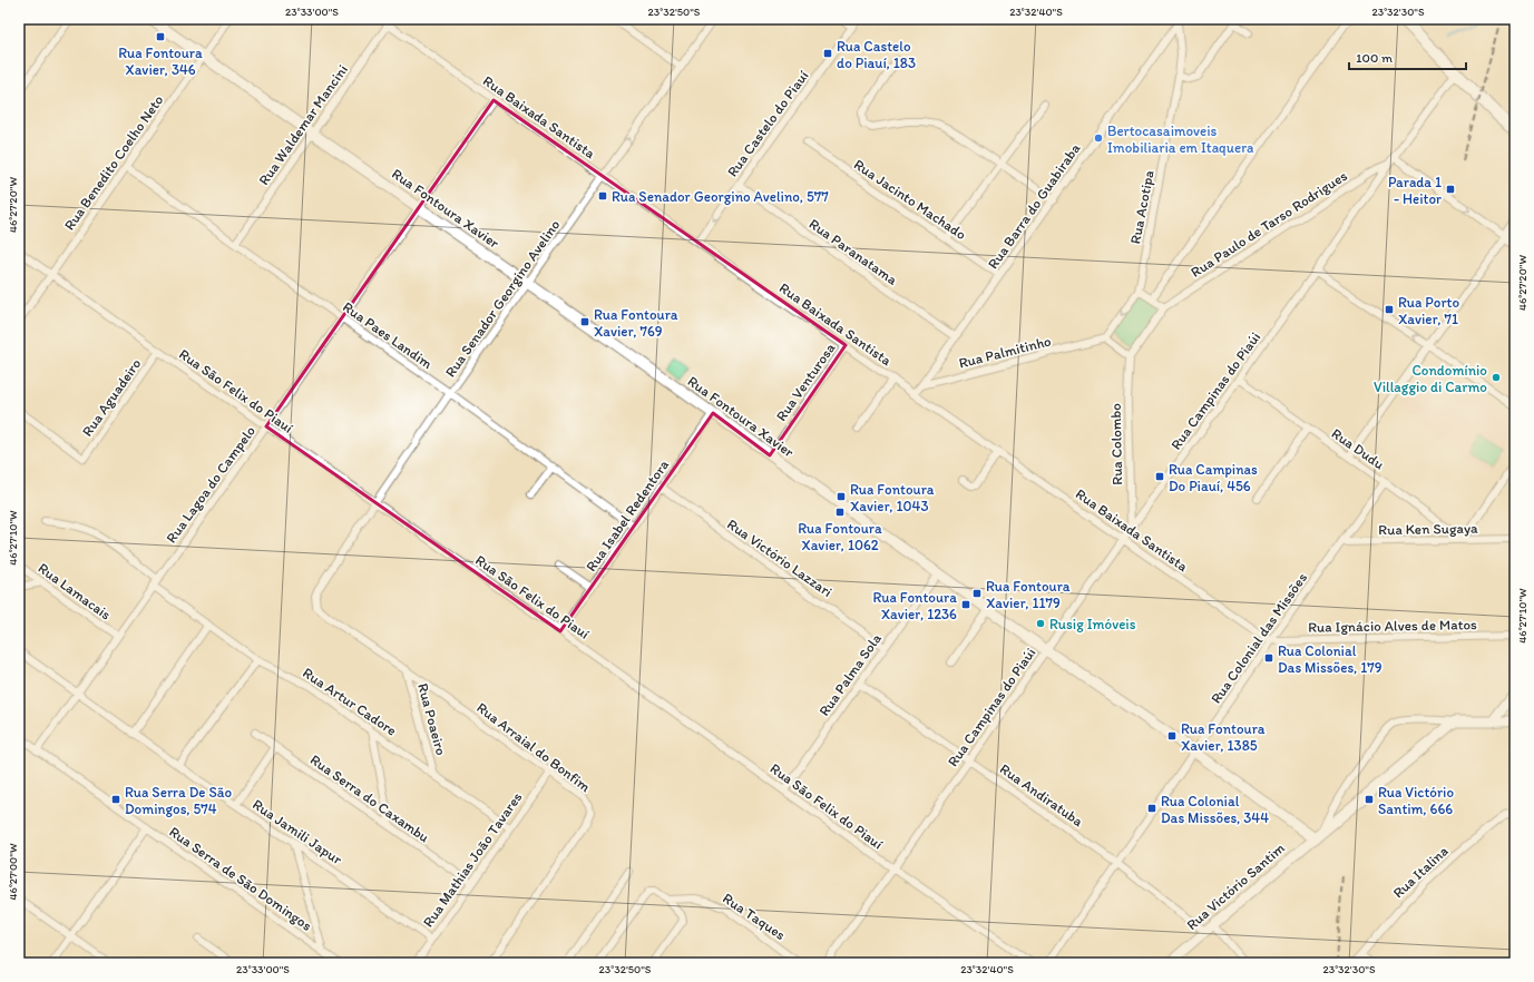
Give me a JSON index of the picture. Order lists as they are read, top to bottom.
{
  "streets": {
    "main road": ["Rua Fontoura Xavier", "Rua Victório Santim"],
    "street": [
      "Rua Baixada Santista",
      "Rua Castelo do Piauí",
      "Rua Waldemar Mancini",
      "Rua Benedito Coelho Neto",
      "Rua Jacinto Machado",
      "Rua Barra do Guabiraba",
      "Rua Acotipa",
      "Rua Paulo de Tarso Rodrigues",
      "Rua Paranatama",
      "Rua Senador Georgino Avelino",
      "Rua Paes Landim",
      "Rua Palmitinho",
      "Rua Venturosa",
      "Rua São Felix do Piauí",
      "Rua Campinas do Piaúi",
      "Rua Aguadeiro",
      "Rua Colombo",
      "Rua Dudu",
      "Rua Lagoa do Campelo",
      "Rua Isabel Redentora",
      "Rua Ken Sugaya",
      "Rua Victório Lazzari",
      "Rua Lamacais",
      "Rua Ignácio Alves de Matos",
      "Rua Colonial das Missões",
      "Rua Palma Sola",
      "Rua Artur Cadore",
      "Rua Poaeiro",
      "Rua Arraial do Bonfim",
      "Rua Andiratuba",
      "Rua Serra do Caxambu",
      "Rua Jamili Japur",
      "Rua Mathias João Tavares",
      "Rua Italina",
      "Rua Serra de São Domingos",
      "Rua Taques"
    ]
  },
  "crossings": [
    ["Rua Baixada Santista", "Rua Castelo do Piauí"],
    ["Rua Baixada Santista", "Rua Waldemar Mancini"],
    ["Rua Baixada Santista", "Rua Senador Georgino Avelino"],
    ["Rua Baixada Santista", "Rua Venturosa"],
    ["Rua Baixada Santista", "Rua Campinas do Piaúi"],
    ["Rua Baixada Santista", "Rua Lagoa do Campelo"],
    ["Rua Baixada Santista", "Rua Ignácio Alves de Matos"],
    ["Rua Baixada Santista", "Rua Colonial das Missões"],
    ["Rua Castelo do Piauí", "Rua Paranatama"],
    ["Rua Waldemar Mancini", "Rua Fontoura Xavier"],
    ["Rua Waldemar Mancini", "Rua Paes Landim"],
    ["Rua Benedito Coelho Neto", "Rua Fontoura Xavier"],
    ["Rua Benedito Coelho Neto", "Rua Paes Landim"],
    ["Rua Benedito Coelho Neto", "Rua São Felix do Piauí"],
    ["Rua Jacinto Machado", "Rua Barra do Guabiraba"],
    ["Rua Barra do Guabiraba", "Rua Acotipa"],
    ["Rua Barra do Guabiraba", "Rua Paranatama"],
    ["Rua Barra do Guabiraba", "Rua Palmitinho"],
    ["Rua Fontoura Xavier", "Rua Senador Georgino Avelino"],
    ["Rua Fontoura Xavier", "Rua Venturosa"],
    ["Rua Fontoura Xavier", "Rua Campinas do Piaúi"],
    ["Rua Fontoura Xavier", "Rua Lagoa do Campelo"],
    ["Rua Fontoura Xavier", "Rua Isabel Redentora"],
    ["Rua Fontoura Xavier", "Rua Colonial das Missões"],
    ["Rua Fontoura Xavier", "Rua Palma Sola"],
    ["Rua Fontoura Xavier", "Rua Victório Santim"],
    ["Rua Paulo de Tarso Rodrigues", "Rua Campinas do Piaúi"],
    ["Rua Senador Georgino Avelino", "Rua Paes Landim"],
    ["Rua Senador Georgino Avelino", "Rua São Felix do Piauí"],
    ["Rua Senador Georgino Avelino", "Rua Arraial do Bonfim"],
    ["Rua Paes Landim", "Rua Lagoa do Campelo"],
    ["Rua Paes Landim", "Rua Isabel Redentora"],
    ["Rua São Felix do Piauí", "Rua Campinas do Piaúi"],
    ["Rua São Felix do Piauí", "Rua Aguadeiro"],
    ["Rua São Felix do Piauí", "Rua Lagoa do Campelo"],
    ["Rua São Felix do Piauí", "Rua Isabel Redentora"],
    ["Rua São Felix do Piauí", "Rua Palma Sola"],
    ["Rua Campinas do Piaúi", "Rua Colombo"],
    ["Rua Campinas do Piaúi", "Rua Dudu"],
    ["Rua Campinas do Piaúi", "Rua Andiratuba"],
    ["Rua Dudu", "Rua Ken Sugaya"],
    ["Rua Dudu", "Rua Colonial das Missões"],
    ["Rua Lagoa do Campelo", "Rua Lamacais"],
    ["Rua Lagoa do Campelo", "Rua Artur Cadore"],
    ["Rua Lagoa do Campelo", "Rua Jamili Japur"],
    ["Rua Lagoa do Campelo", "Rua Serra de São Domingos"],
    ["Rua Isabel Redentora", "Rua Victório Lazzari"],
    ["Rua Ken Sugaya", "Rua Colonial das Missões"],
    ["Rua Victório Lazzari", "Rua Palma Sola"],
    ["Rua Ignácio Alves de Matos", "Rua Colonial das Missões"],
    ["Rua Colonial das Missões", "Rua Andiratuba"],
    ["Rua Palma Sola", "Rua Andiratuba"],
    ["Rua Artur Cadore", "Rua Poaeiro"],
    ["Rua Artur Cadore", "Rua Mathias João Tavares"],
    ["Rua Poaeiro", "Rua Arraial do Bonfim"],
    ["Rua Arraial do Bonfim", "Rua Mathias João Tavares"],
    ["Rua Andiratuba", "Rua Victório Santim"],
    ["Rua Serra do Caxambu", "Rua Mathias João Tavares"],
    ["Rua Jamili Japur", "Rua Mathias João Tavares"]
  ],
  "places": {
    "transit": [
      "Rua Fontoura Xavier, 346",
      "Rua Castelo do Piauí, 183",
      "Parada 1 - Heitor",
      "Rua Senador Georgino Avelino, 577",
      "Rua Porto Xavier, 71",
      "Rua Fontoura Xavier, 769",
      "Rua Campinas Do Piauí, 456",
      "Rua Fontoura Xavier, 1043",
      "Rua Fontoura Xavier, 1062",
      "Rua Fontoura Xavier, 1179",
      "Rua Fontoura Xavier, 1236",
      "Rua Colonial Das Missões, 179",
      "Rua Fontoura Xavier, 1385",
      "Rua Serra De São Domingos, 574",
      "Rua Victório Santim, 666",
      "Rua Colonial Das Missões, 344"
    ],
    "other": ["Bertocasaimoveis Imobiliaria em Itaquera", "Condomínio Villaggio di Carmo", "Rusig Imóveis"]
  },
  "scale_bar": "100 m",
  "coordinates": [
    "23°33'00\"S",
    "23°32'50\"S",
    "23°32'40\"S",
    "23°32'30\"S",
    "46°27'20\"W",
    "46°27'10\"W",
    "46°27'00\"W"
  ]
}
